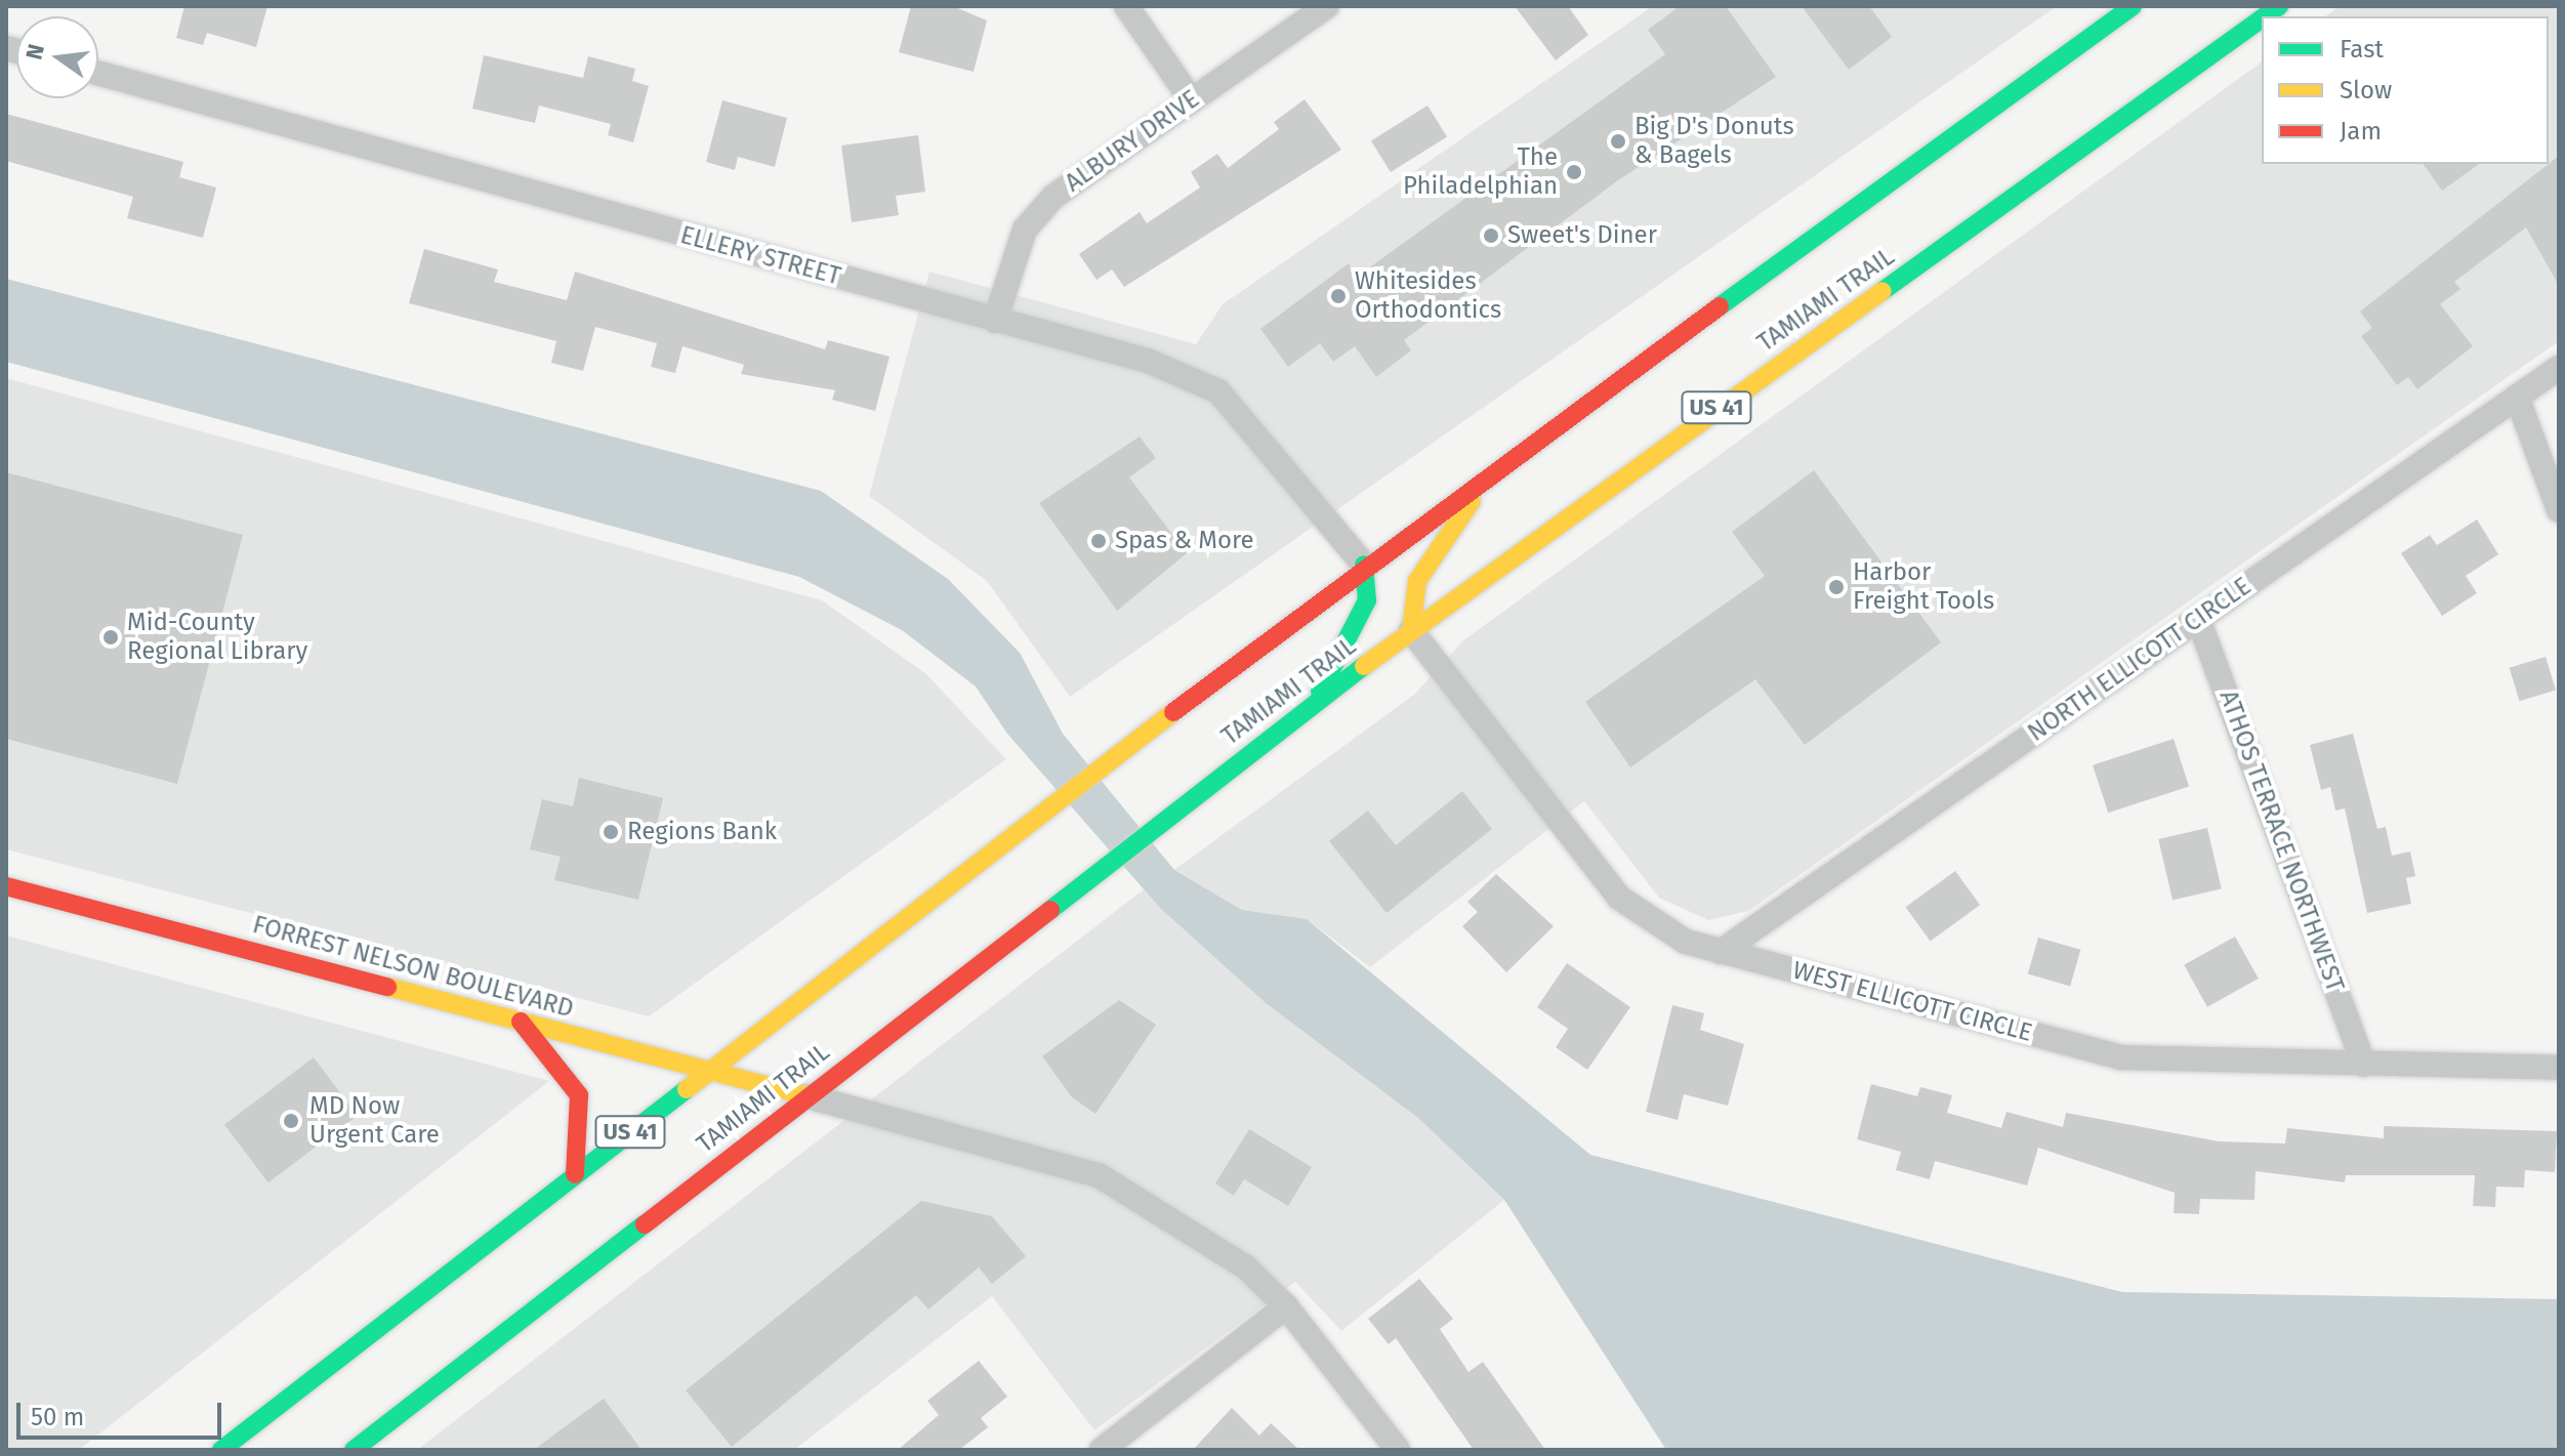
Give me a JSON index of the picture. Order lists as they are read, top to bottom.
{
  "streets": {
    "main road": ["TAMIAMI TRAIL", "US 41", "FORREST NELSON BOULEVARD"],
    "street": [
      "ALBURY DRIVE",
      "ELLERY STREET",
      "NORTH ELLICOTT CIRCLE",
      "ATHOS TERRACE NORTHWEST",
      "WEST ELLICOTT CIRCLE"
    ]
  },
  "crossings": [
    ["ALBURY DRIVE", "ELLERY STREET"],
    ["ELLERY STREET", "US 41"],
    ["TAMIAMI TRAIL", "FORREST NELSON BOULEVARD"],
    ["TAMIAMI TRAIL", "WEST ELLICOTT CIRCLE"],
    ["US 41", "FORREST NELSON BOULEVARD"],
    ["NORTH ELLICOTT CIRCLE", "ATHOS TERRACE NORTHWEST"],
    ["NORTH ELLICOTT CIRCLE", "WEST ELLICOTT CIRCLE"],
    ["ATHOS TERRACE NORTHWEST", "WEST ELLICOTT CIRCLE"]
  ],
  "places": [
    "Big D's Donuts & Bagels",
    "The Philadelphian",
    "Sweet's Diner",
    "Whitesides Orthodontics",
    "Spas & More",
    "Harbor Freight Tools",
    "Mid-County Regional Library",
    "Regions Bank",
    "MD Now Urgent Care"
  ],
  "legend": ["Fast", "Slow", "Jam"],
  "scale_bar": "50 m",
  "north": "left"
}
